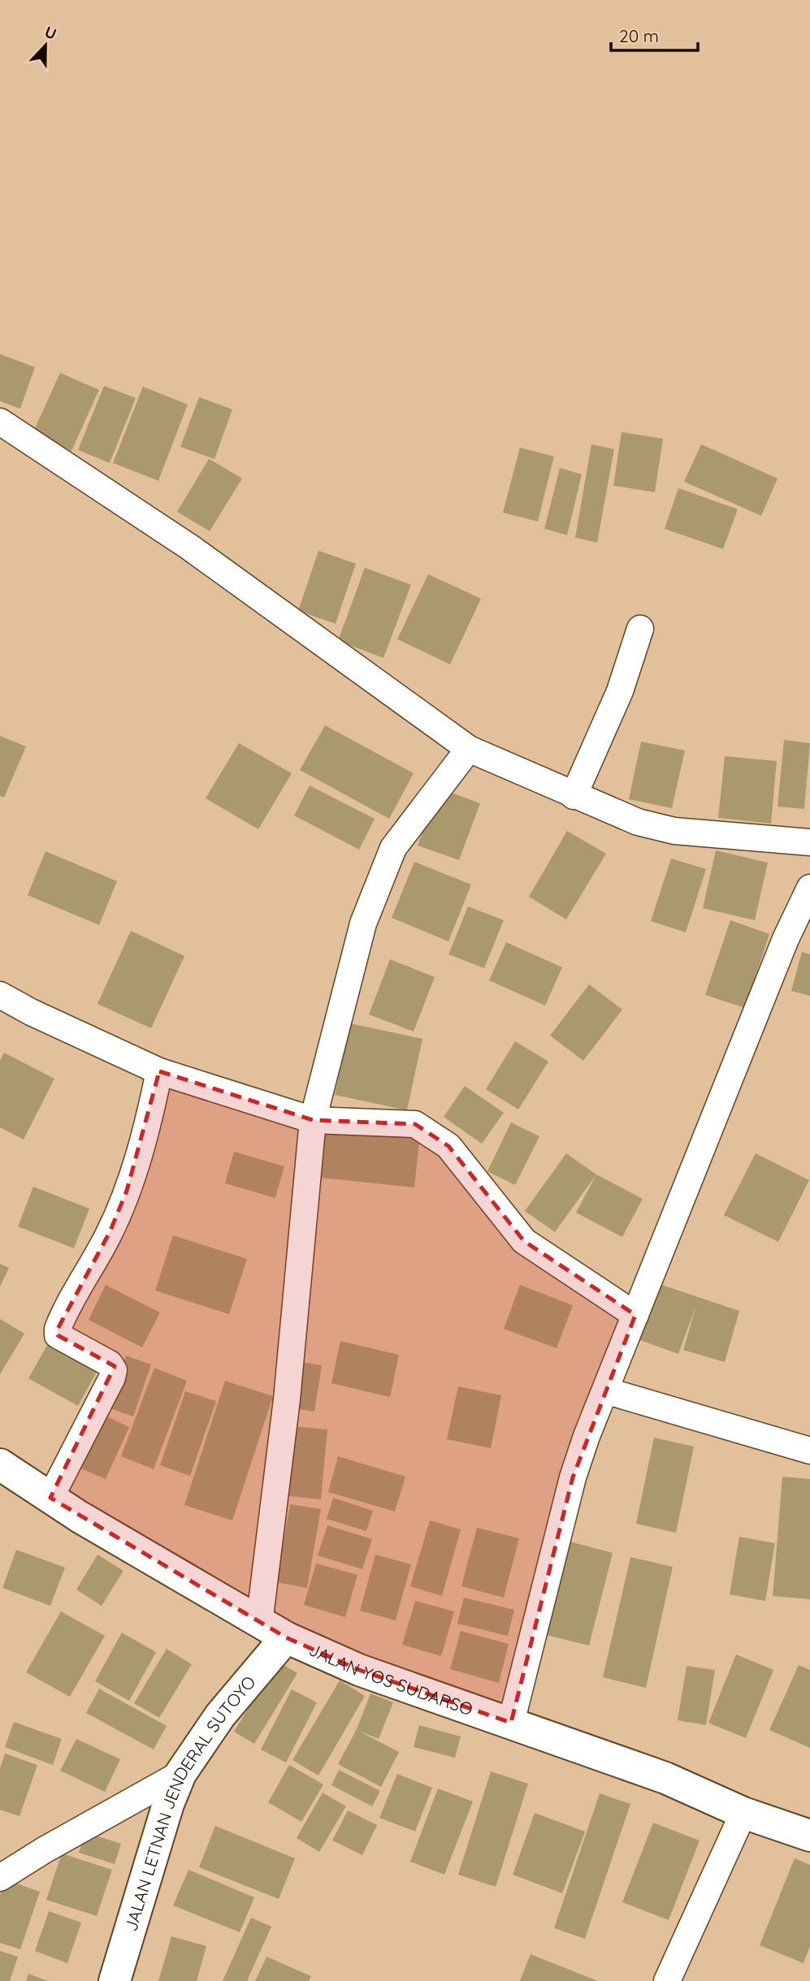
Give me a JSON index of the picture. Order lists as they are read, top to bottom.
{
  "streets": {
    "main road": ["JALAN YOS SUDARSO", "JALAN LETNAN JENDERAL SUTOYO"]
  },
  "crossings": [
    ["JALAN YOS SUDARSO", "JALAN LETNAN JENDERAL SUTOYO"]
  ],
  "scale_bar": "20 m",
  "north": "top"
}
